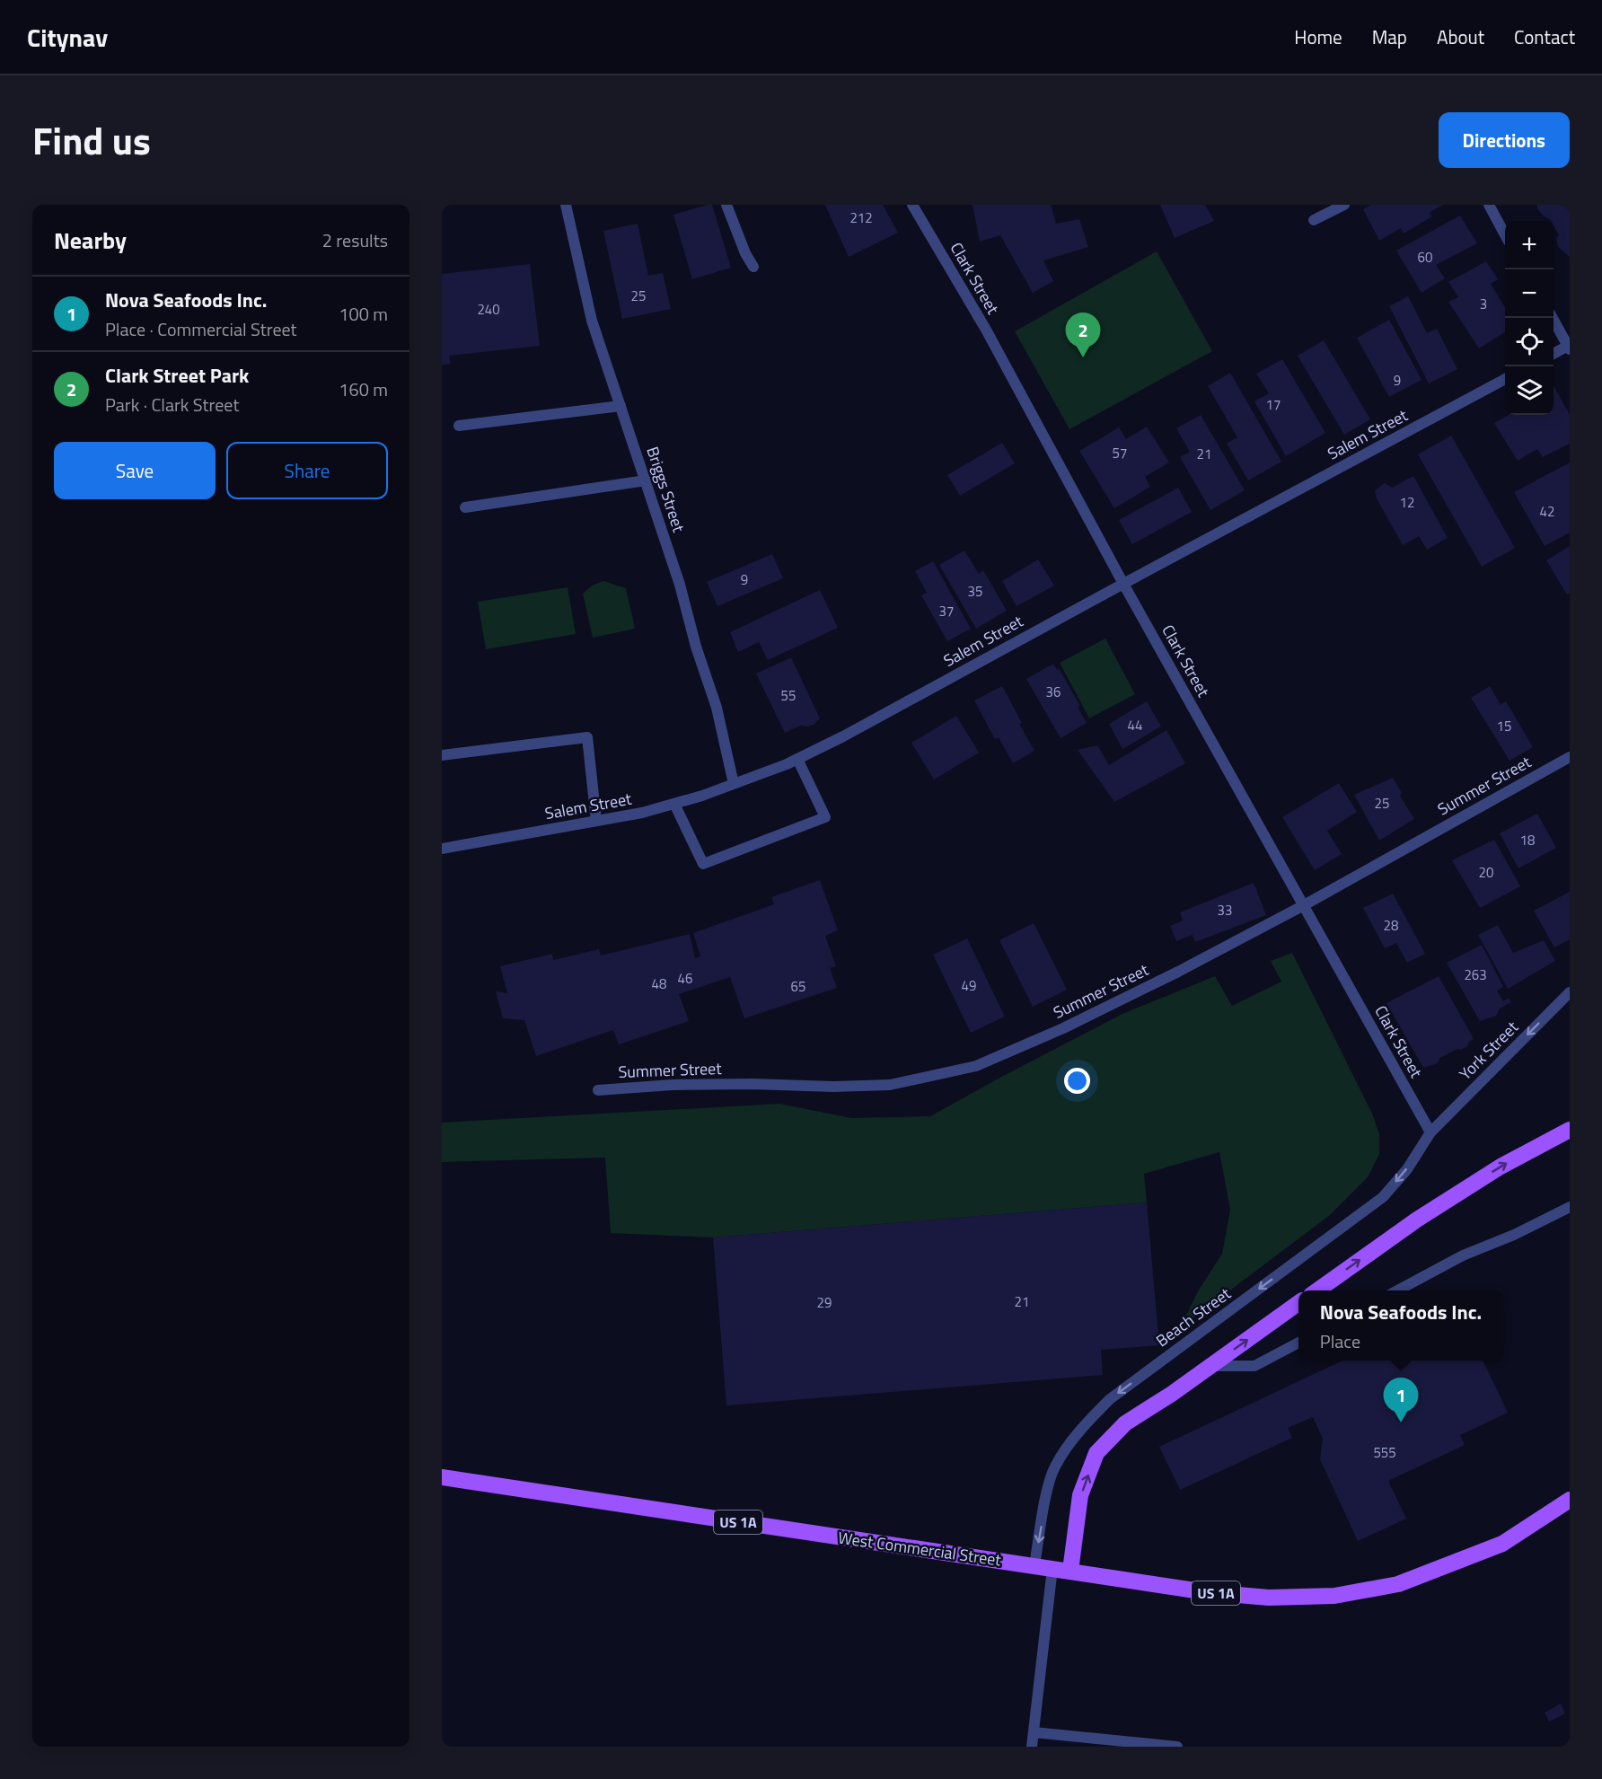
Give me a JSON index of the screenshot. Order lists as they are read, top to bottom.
{
  "streets": {
    "main road": ["US 1A", "West Commercial Street"],
    "street": [
      "Clark Street",
      "Salem Street",
      "Briggs Street",
      "Summer Street",
      "York Street",
      "Beach Street"
    ]
  },
  "crossings": [
    ["Clark Street", "Salem Street"],
    ["Clark Street", "Summer Street"],
    ["Clark Street", "York Street"],
    ["Clark Street", "Beach Street"],
    ["Salem Street", "Briggs Street"],
    ["York Street", "Beach Street"],
    ["Beach Street", "West Commercial Street"]
  ],
  "one_way": ["York Street", "Beach Street"],
  "house_numbers": [
    "212",
    "60",
    "25",
    "3",
    "240",
    "9",
    "17",
    "57",
    "21",
    "12",
    "42",
    "9",
    "35",
    "37",
    "36",
    "55",
    "44",
    "15",
    "25",
    "18",
    "20",
    "33",
    "28",
    "263",
    "46",
    "48",
    "49",
    "65",
    "21",
    "29",
    "555"
  ],
  "page": {
    "header": "Citynav",
    "nav": [
      "Home",
      "Map",
      "About",
      "Contact"
    ],
    "title": "Find us",
    "buttons": [
      "Directions",
      ["Save", "Share"]
    ],
    "heading": ["Nearby", "2 results"],
    "map_buttons": ["+", "−"],
    "list": [
      {
        "mark": "1",
        "name": "Nova Seafoods Inc.",
        "note": "Place · Commercial Street",
        "value": "100 m"
      },
      {
        "mark": "2",
        "name": "Clark Street Park",
        "note": "Park · Clark Street",
        "value": "160 m"
      }
    ],
    "pins": ["2", "1"],
    "popup": ["Nova Seafoods Inc.", "Place"]
  }
}
